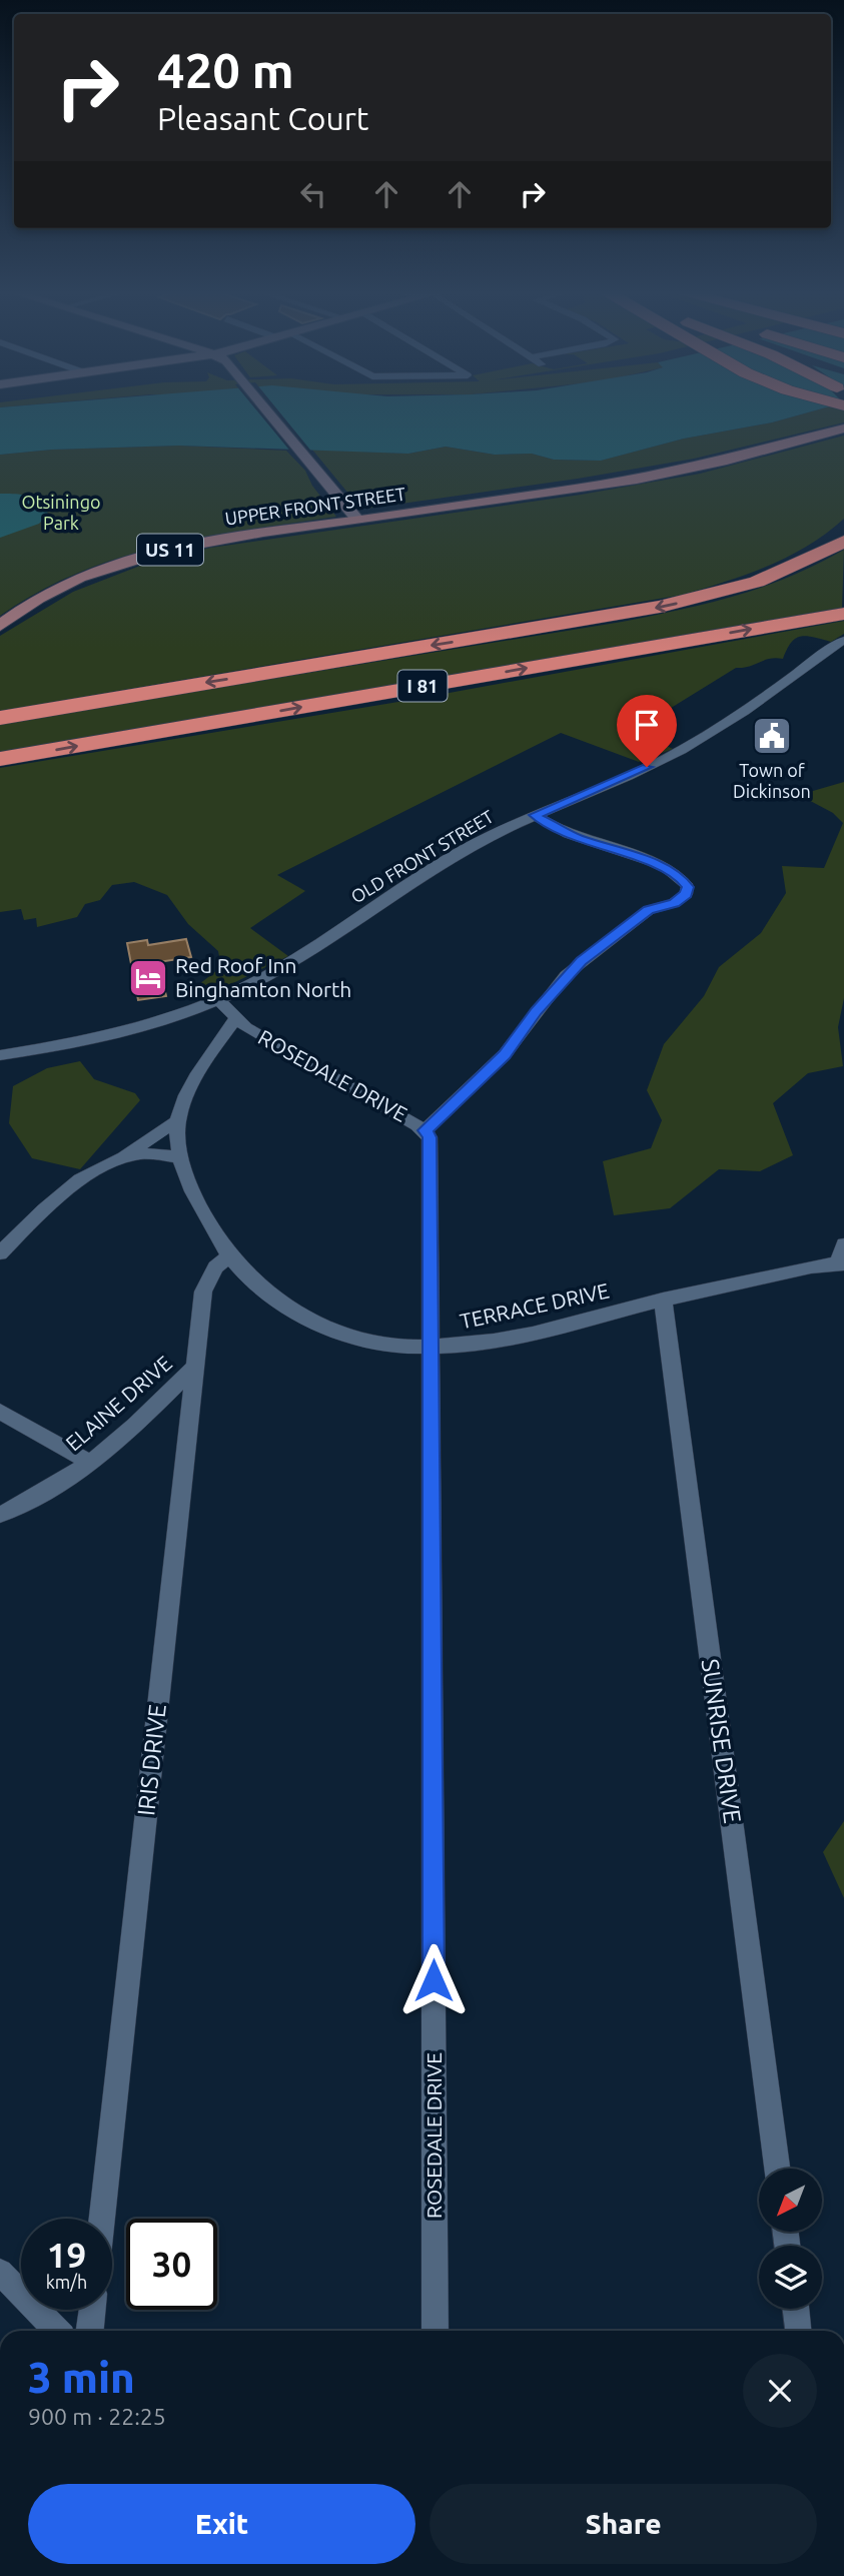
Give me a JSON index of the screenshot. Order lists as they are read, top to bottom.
{
  "streets": {
    "highway": ["I 81"],
    "main road": ["UPPER FRONT STREET", "US 11"],
    "street": [
      "OLD FRONT STREET",
      "ROSEDALE DRIVE",
      "TERRACE DRIVE",
      "ELAINE DRIVE",
      "SUNRISE DRIVE",
      "IRIS DRIVE"
    ]
  },
  "crossings": [
    ["OLD FRONT STREET", "ROSEDALE DRIVE"],
    ["ROSEDALE DRIVE", "TERRACE DRIVE"],
    ["TERRACE DRIVE", "SUNRISE DRIVE"],
    ["TERRACE DRIVE", "IRIS DRIVE"],
    ["ELAINE DRIVE", "IRIS DRIVE"]
  ],
  "parks": ["Otsiningo Park"],
  "places": {
    "public building": ["Town of Dickinson"],
    "hotel": ["Red Roof Inn Binghamton North"]
  },
  "north": "bottom left",
  "page": {
    "turn": ["420 m", "Pleasant Court"],
    "speed": "19 km/h",
    "limit": "30",
    "heading": ["3 min", "900 m · 22:25"],
    "buttons": ["Exit", "Share"]
  }
}
